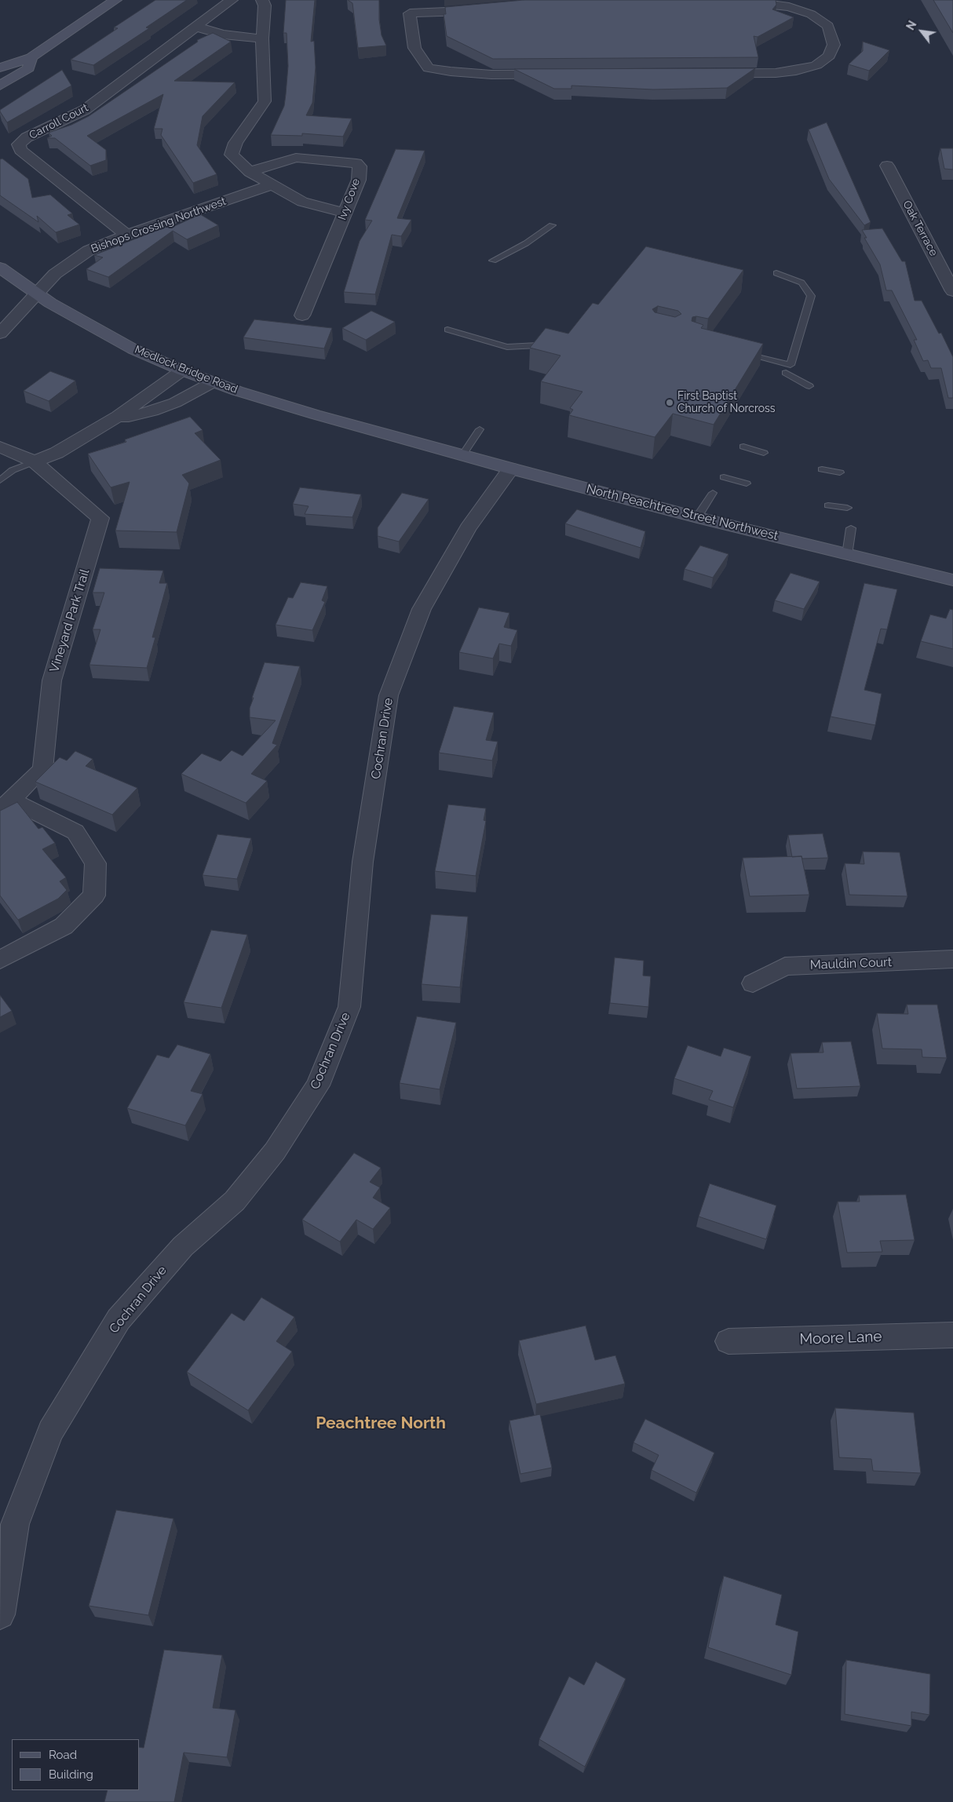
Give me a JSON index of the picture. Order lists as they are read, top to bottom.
{
  "streets": {
    "street": [
      "Carroll Court",
      "Ivy Cove",
      "Bishops Crossing Northwest",
      "Oak Terrace",
      "Medlock Bridge Road",
      "North Peachtree Street Northwest",
      "Vineyard Park Trail",
      "Cochran Drive",
      "Mauldin Court",
      "Moore Lane"
    ]
  },
  "crossings": [
    ["Carroll Court", "Bishops Crossing Northwest"],
    ["Bishops Crossing Northwest", "Medlock Bridge Road"],
    ["Medlock Bridge Road", "North Peachtree Street Northwest"],
    ["North Peachtree Street Northwest", "Cochran Drive"]
  ],
  "districts": ["Peachtree North"],
  "places": ["First Baptist Church of Norcross"],
  "legend": ["Road", "Building"],
  "north": "top left"
}
